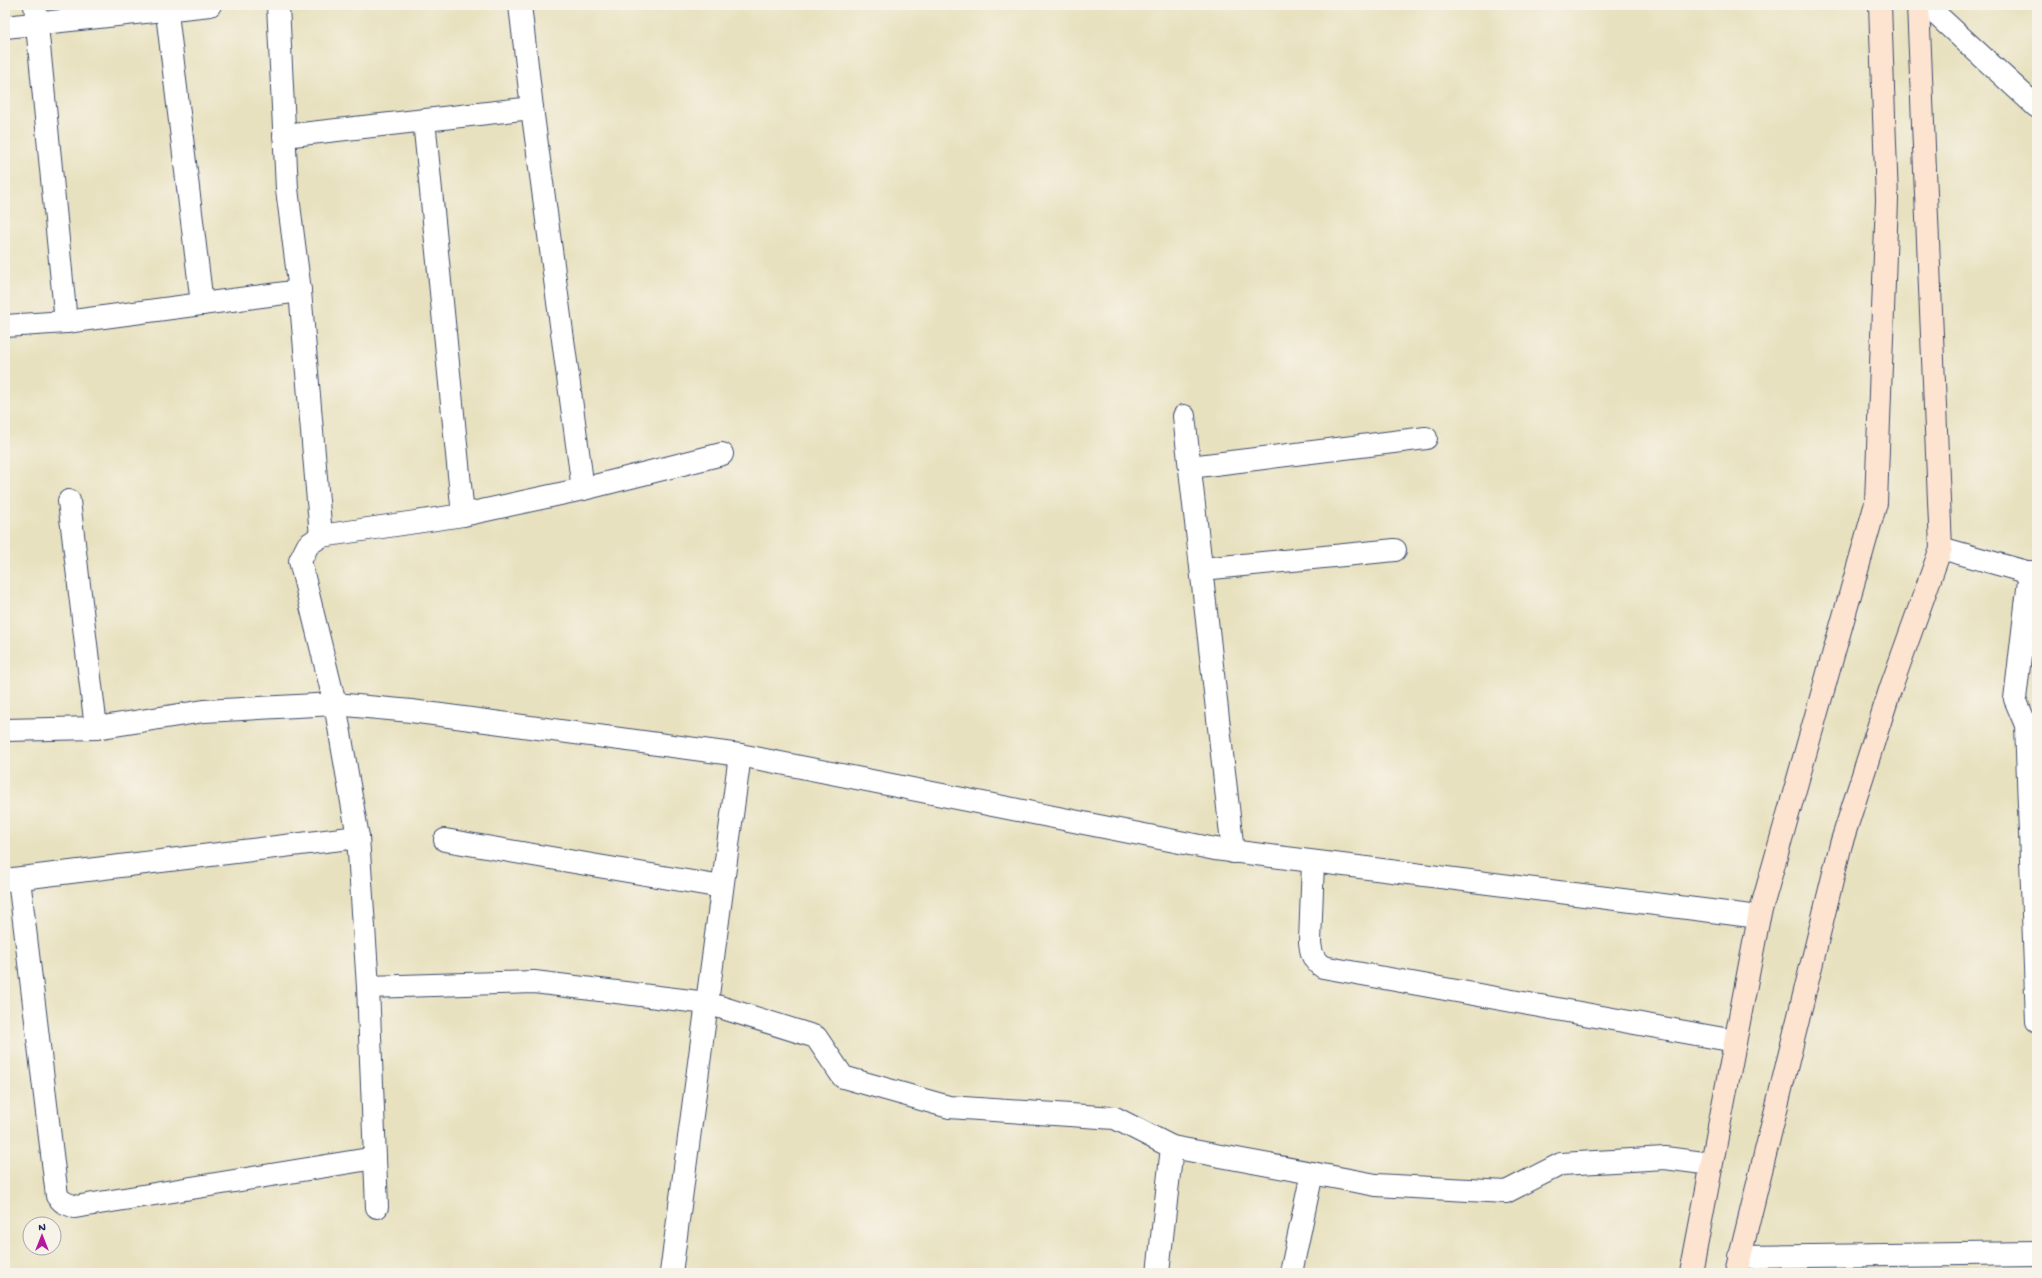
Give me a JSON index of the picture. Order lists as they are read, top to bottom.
{
  "north": "top"
}
